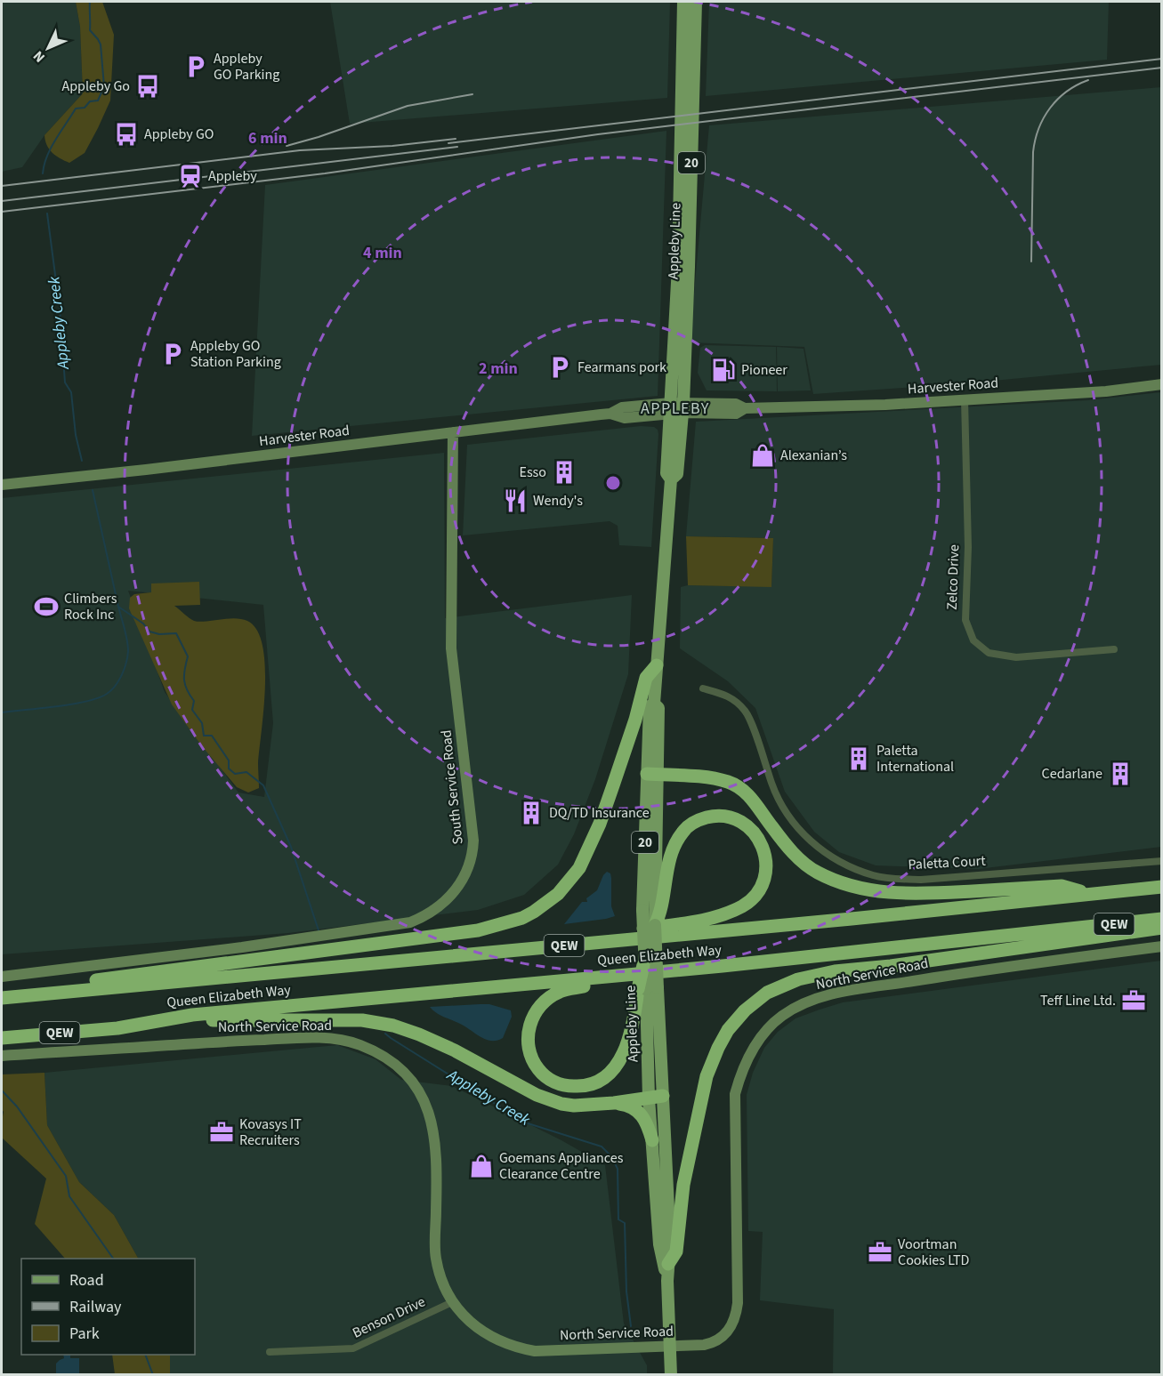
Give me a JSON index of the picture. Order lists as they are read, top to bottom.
{
  "streets": {
    "highway": ["QEW", "Queen Elizabeth Way"],
    "main road": ["20", "Appleby Line"],
    "street": [
      "Harvester Road",
      "Zelco Drive",
      "South Service Road",
      "Paletta Court",
      "North Service Road",
      "Benson Drive"
    ]
  },
  "crossings": [
    ["Appleby Line", "Harvester Road"],
    ["Appleby Line", "North Service Road"],
    ["Harvester Road", "Zelco Drive"],
    ["Harvester Road", "South Service Road"],
    ["North Service Road", "Benson Drive"]
  ],
  "districts": ["APPLEBY"],
  "water": ["Appleby Creek"],
  "places": {
    "parking": ["Appleby GO Parking", "Appleby GO Station Parking", "Fearmans pork"],
    "bus stop": ["Appleby Go", "Appleby GO"],
    "station": ["Appleby"],
    "fuel station": ["Pioneer"],
    "shop": ["Alexanian’s", "Goemans Appliances Clearance Centre"],
    "building": [
      "Esso",
      "Paletta International",
      "Cedarlane",
      "DQ/TD Insurance"
    ],
    "restaurant": ["Wendy's"],
    "sports": ["Climbers Rock Inc"],
    "office": ["Teff Line Ltd.", "Kovasys IT Recruiters", "Voortman Cookies LTD"]
  },
  "legend": ["Road", "Railway", "Park"],
  "north": "bottom left",
  "rings": ["6 min", "4 min", "2 min"]
}
